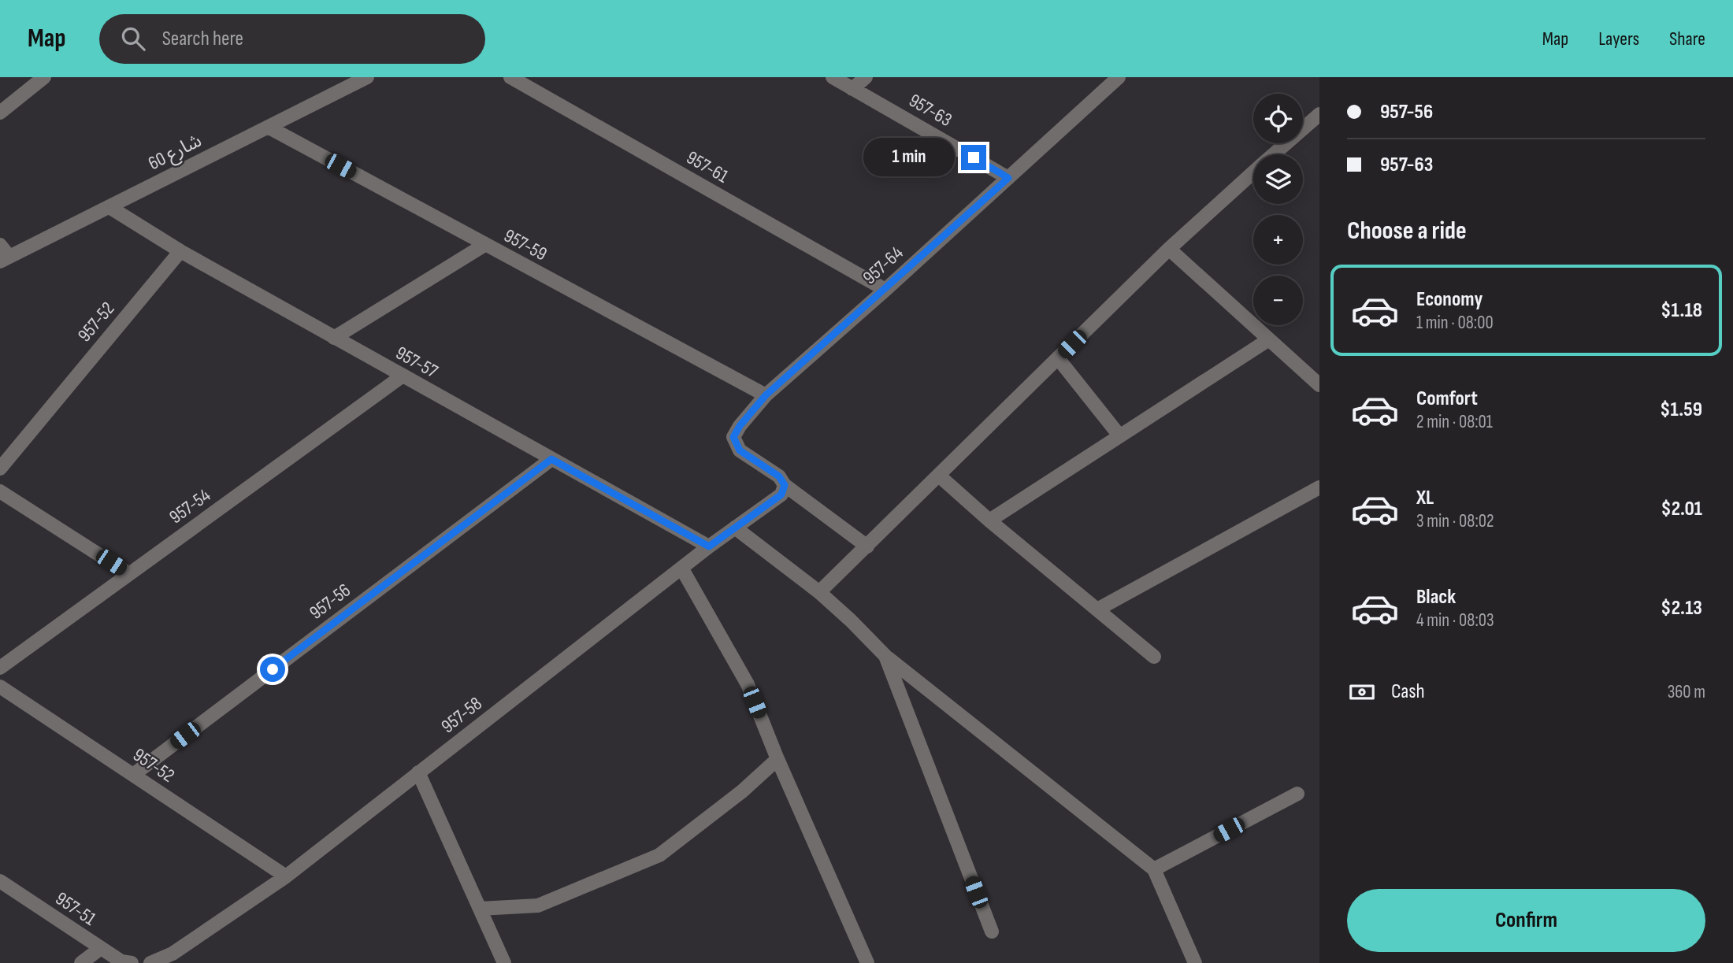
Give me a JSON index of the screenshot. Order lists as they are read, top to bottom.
{
  "streets": {
    "street": [
      "957-63",
      "شارع 60",
      "957-61",
      "957-59",
      "957-64",
      "957-52",
      "957-57",
      "957-54",
      "957-56",
      "957-58",
      "957-51"
    ]
  },
  "crossings": [
    ["957-63", "957-64"],
    ["شارع 60", "957-59"],
    ["شارع 60", "957-57"],
    ["957-61", "957-64"],
    ["957-59", "957-64"],
    ["957-64", "957-58"],
    ["957-52", "957-57"],
    ["957-52", "957-56"],
    ["957-52", "957-58"],
    ["957-57", "957-54"],
    ["957-57", "957-56"],
    ["957-57", "957-58"]
  ],
  "page": {
    "header": "Map",
    "search": "Search here",
    "nav": ["Map", "Layers", "Share"],
    "banner": ["957-56", "957-63"],
    "map_buttons": ["+", "−"],
    "bubble": "1 min",
    "heading": "Choose a ride",
    "list": [
      {
        "name": "Economy",
        "note": "1 min · 08:00",
        "value": "$1.18"
      },
      {
        "name": "Comfort",
        "note": "2 min · 08:01",
        "value": "$1.59"
      },
      {
        "name": "XL",
        "note": "3 min · 08:02",
        "value": "$2.01"
      },
      {
        "name": "Black",
        "note": "4 min · 08:03",
        "value": "$2.13"
      }
    ],
    "pay": ["Cash", "360 m"],
    "buttons": "Confirm"
  }
}
